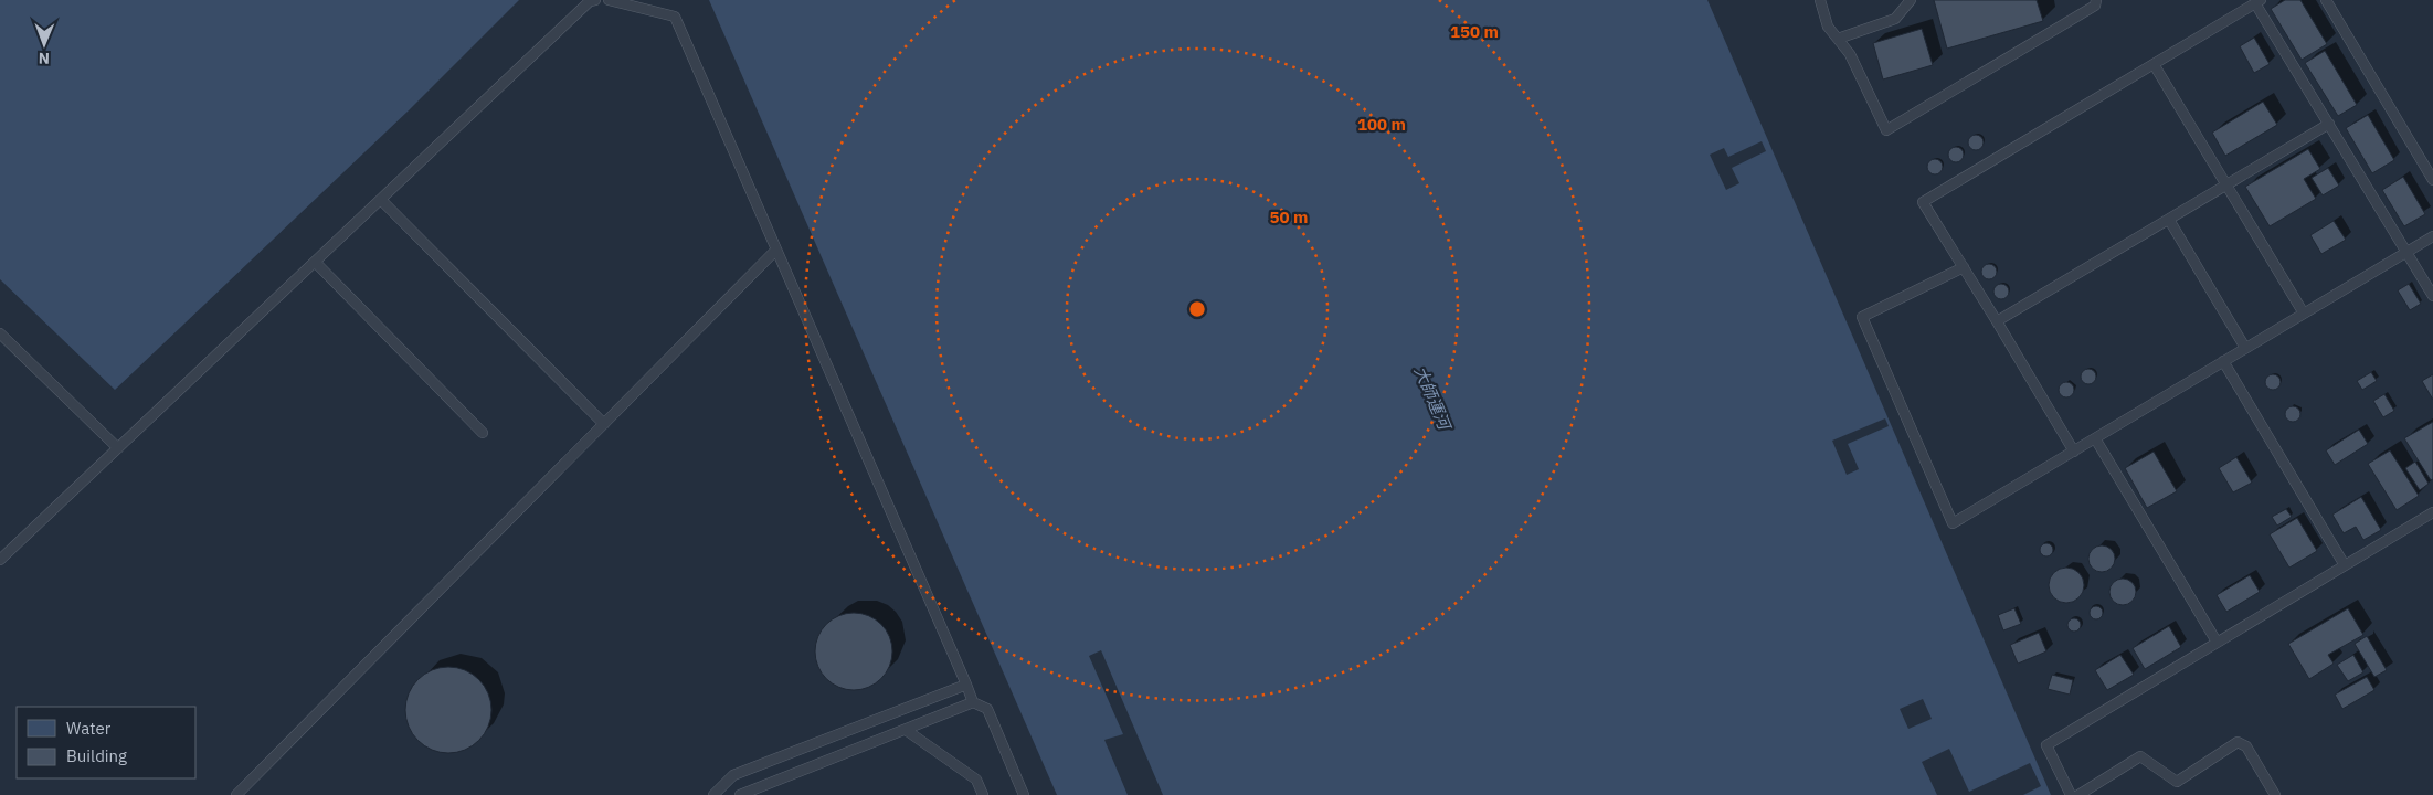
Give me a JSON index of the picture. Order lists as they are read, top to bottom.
{
  "water": ["大師運河"],
  "legend": ["Water", "Building"],
  "north": "bottom",
  "rings": ["150 m", "100 m", "50 m"]
}
